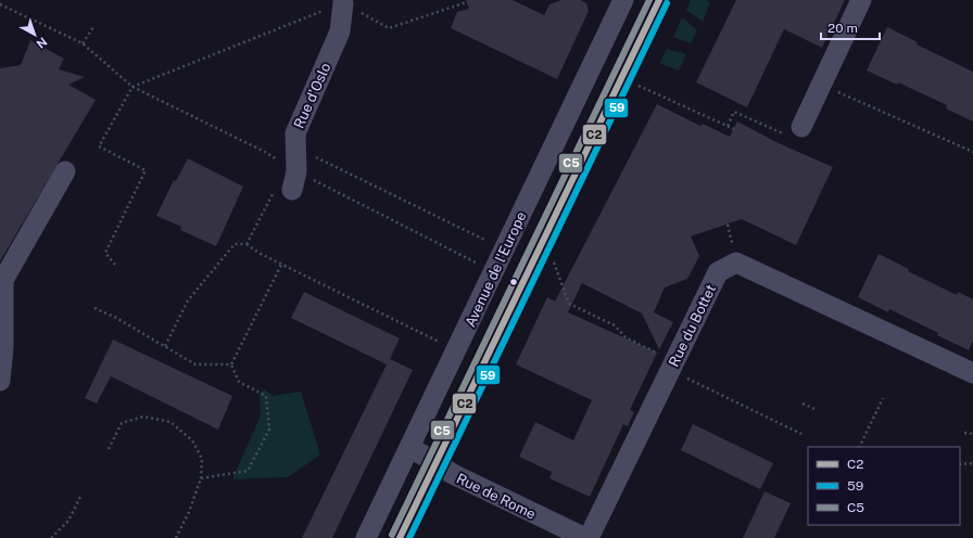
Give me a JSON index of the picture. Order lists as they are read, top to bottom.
{
  "streets": {
    "street": [
      "Rue d'Oslo",
      "Avenue de l'Europe",
      "Rue du Bottet",
      "Rue de Rome"
    ]
  },
  "crossings": [
    ["Avenue de l'Europe", "Rue de Rome"],
    ["Rue du Bottet", "Rue de Rome"]
  ],
  "lines": ["transit line C2", "transit line C5", "transit line 59"],
  "legend": ["C2", "59", "C5"],
  "scale_bar": "20 m",
  "north": "bottom right"
}
